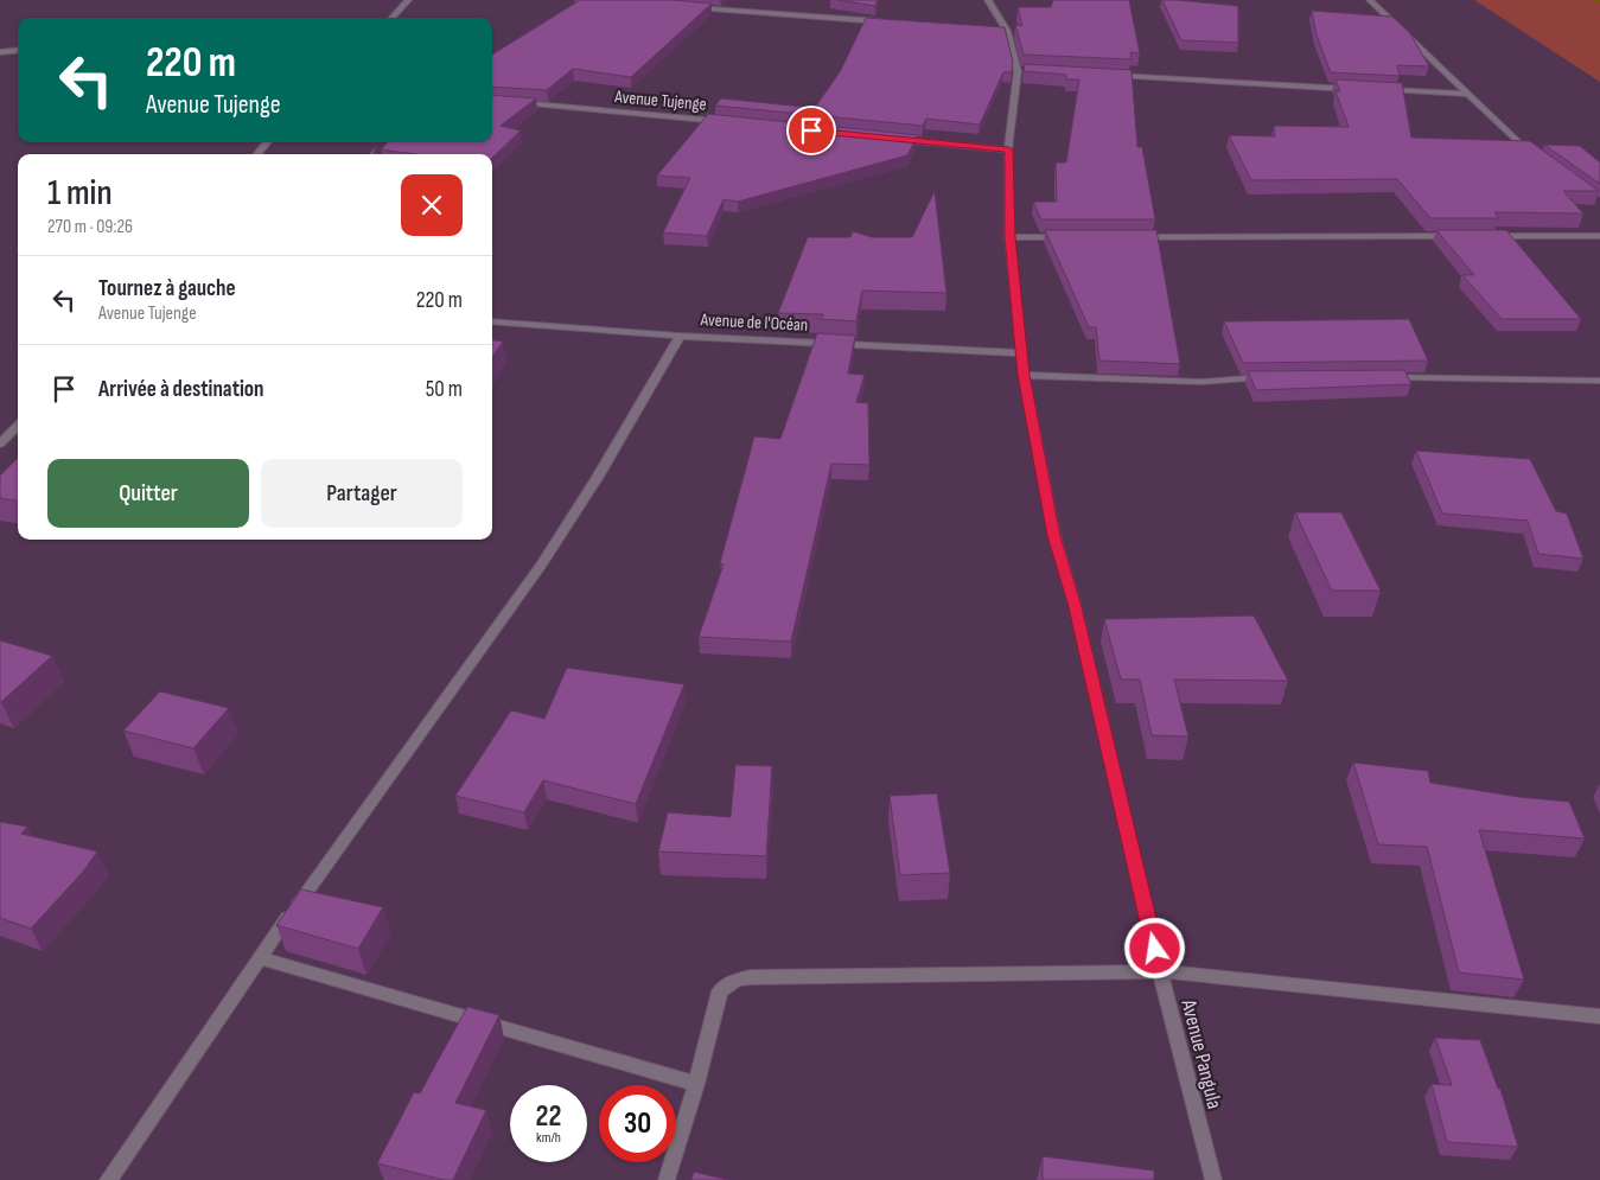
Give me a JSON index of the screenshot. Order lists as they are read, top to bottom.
{
  "streets": {
    "street": ["Avenue Tujenge", "Avenue de l'Océan", "Avenue Pangula"]
  },
  "crossings": [
    ["Avenue de l'Océan", "Avenue Pangula"]
  ],
  "page": {
    "turn": ["220 m", "Avenue Tujenge"],
    "heading": ["1 min", "270 m · 09:26"],
    "list": [
      {
        "name": "Tournez à gauche",
        "note": "Avenue Tujenge",
        "value": "220 m"
      },
      {
        "name": "Arrivée à destination",
        "value": "50 m"
      }
    ],
    "buttons": ["Quitter", "Partager"],
    "speed": "22 km/h",
    "limit": "30"
  }
}
